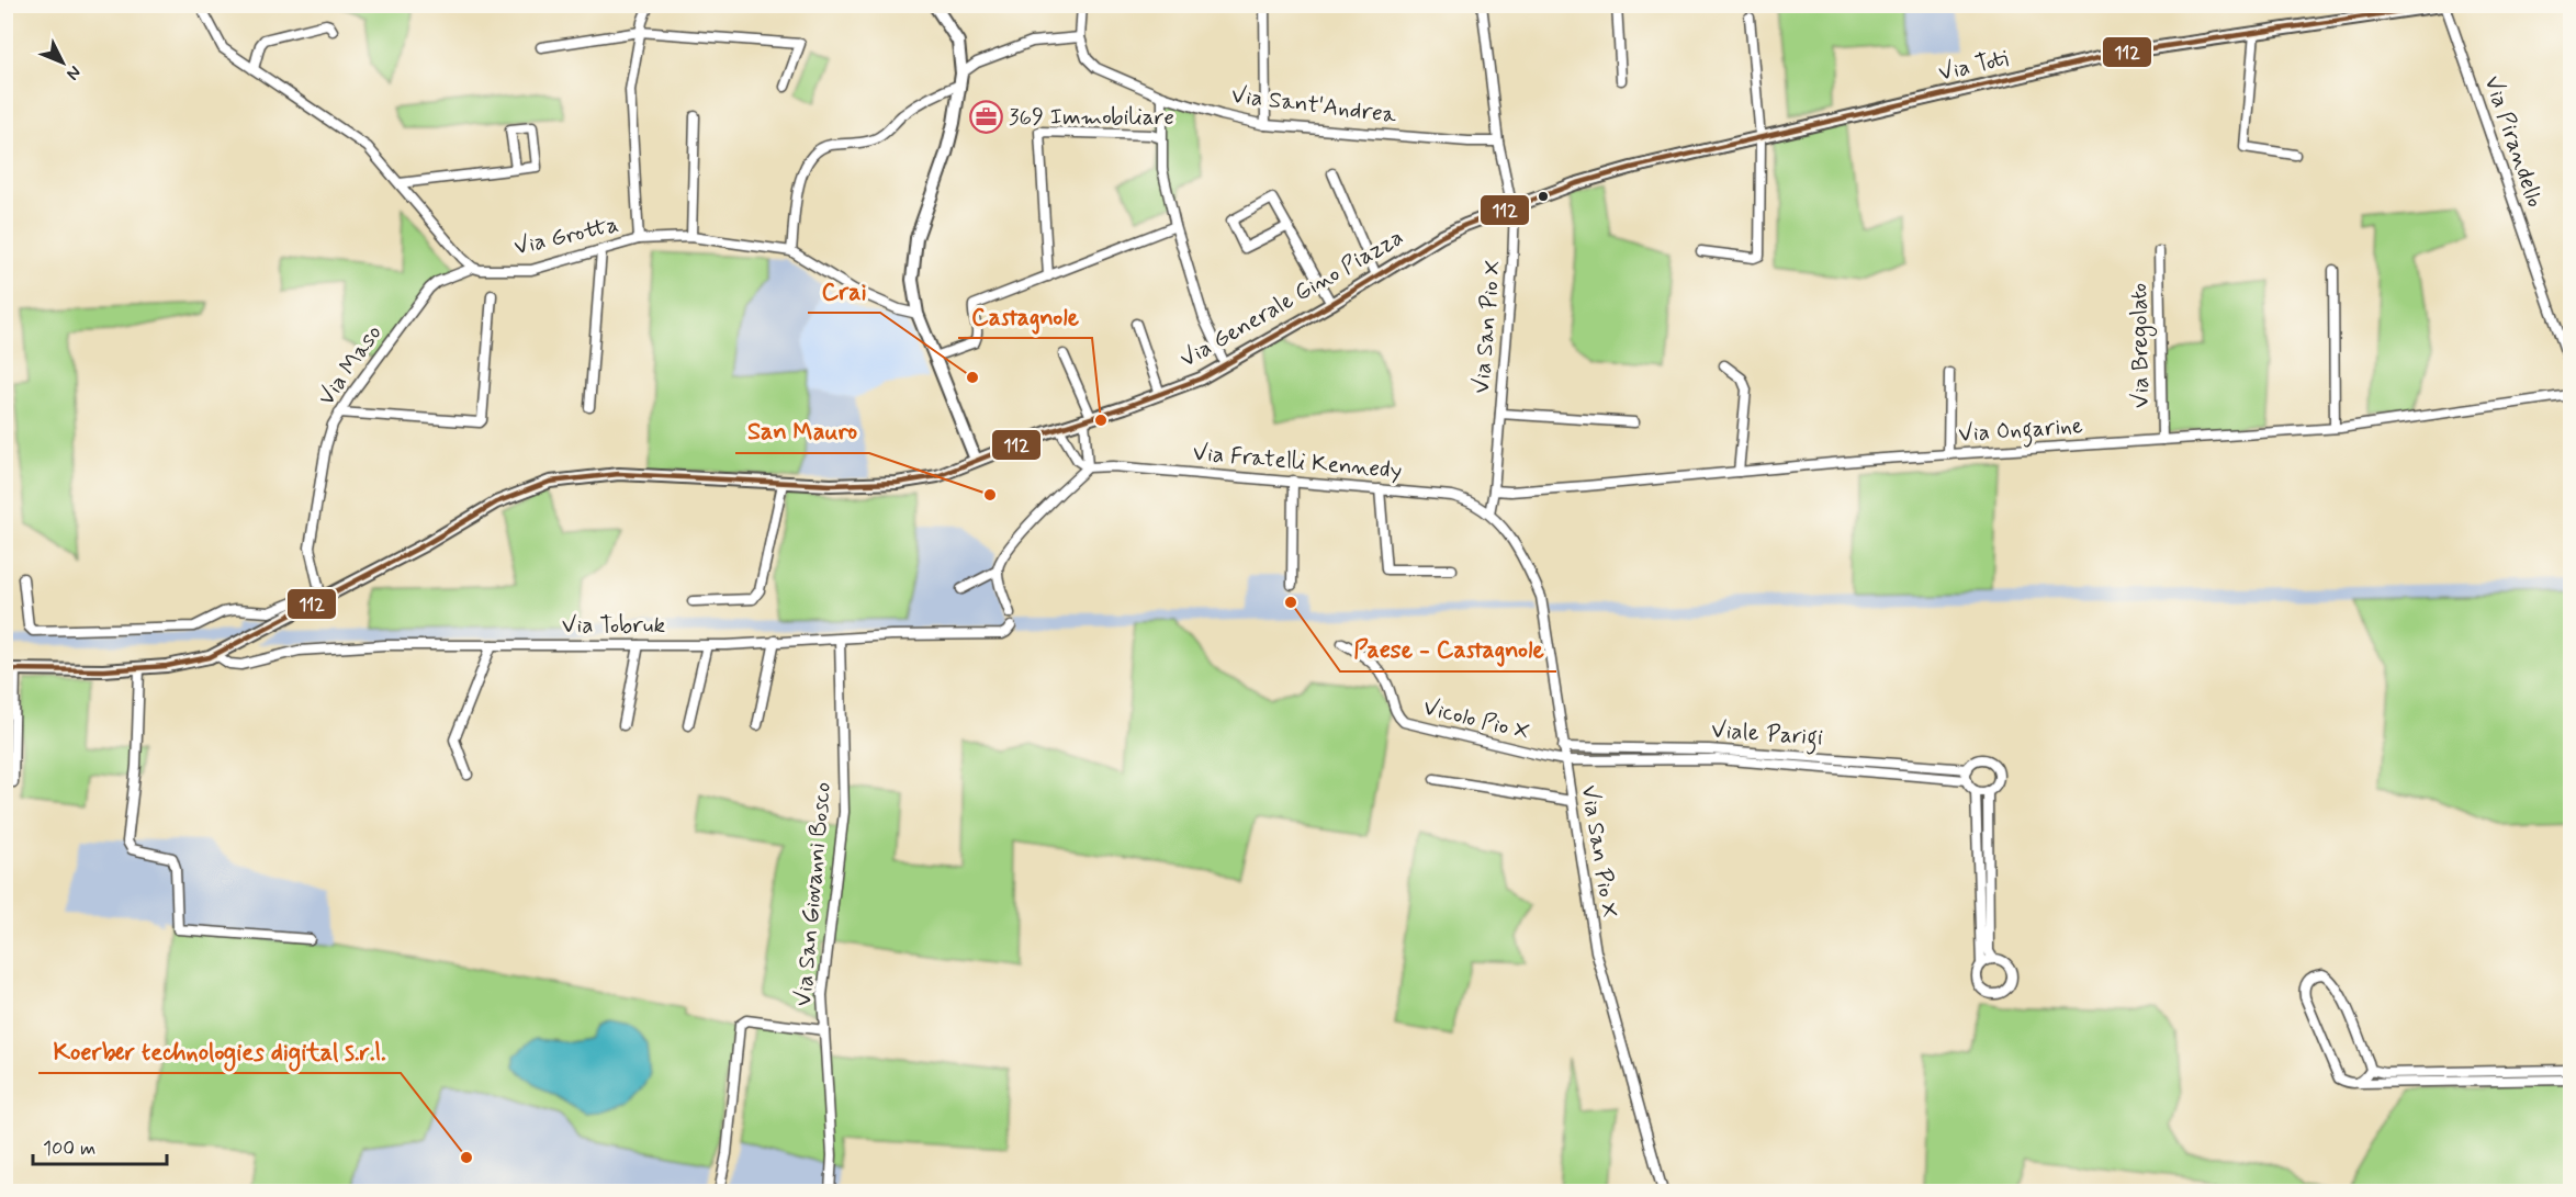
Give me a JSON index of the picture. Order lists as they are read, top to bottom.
{
  "streets": {
    "main road": ["Via Toti", "Via Generale Gino Piazza"],
    "street": [
      "Via Sant'Andrea",
      "Via Pirandello",
      "Via Grotta",
      "Via San Pio X",
      "Via Bregolato",
      "Via Maso",
      "Via Ongarine",
      "Via Fratelli Kennedy",
      "Via Tobruk",
      "Vicolo Pio X",
      "Viale Parigi",
      "Via San Giovanni Bosco"
    ]
  },
  "crossings": [
    ["Via Toti", "Via Pirandello"],
    ["Via Toti", "Via Generale Gino Piazza"],
    ["Via Toti", "Via San Pio X"],
    ["Via Sant'Andrea", "Via San Pio X"],
    ["Via Grotta", "Via Maso"],
    ["Via Generale Gino Piazza", "Via San Pio X"],
    ["Via Generale Gino Piazza", "Via Maso"],
    ["Via Generale Gino Piazza", "Via Tobruk"],
    ["Via San Pio X", "Via Ongarine"],
    ["Via San Pio X", "Via Fratelli Kennedy"],
    ["Via San Pio X", "Vicolo Pio X"],
    ["Via San Pio X", "Viale Parigi"],
    ["Via Bregolato", "Via Ongarine"],
    ["Via Tobruk", "Via San Giovanni Bosco"],
    ["Vicolo Pio X", "Viale Parigi"]
  ],
  "places": {
    "office": ["369 Immobiliare"],
    "other": [
      "Crai",
      "Castagnole",
      "San Mauro",
      "Paese - Castagnole",
      "Koerber technologies digital s.r.l."
    ]
  },
  "lines": ["transit line 112"],
  "scale_bar": "100 m",
  "north": "bottom right"
}
